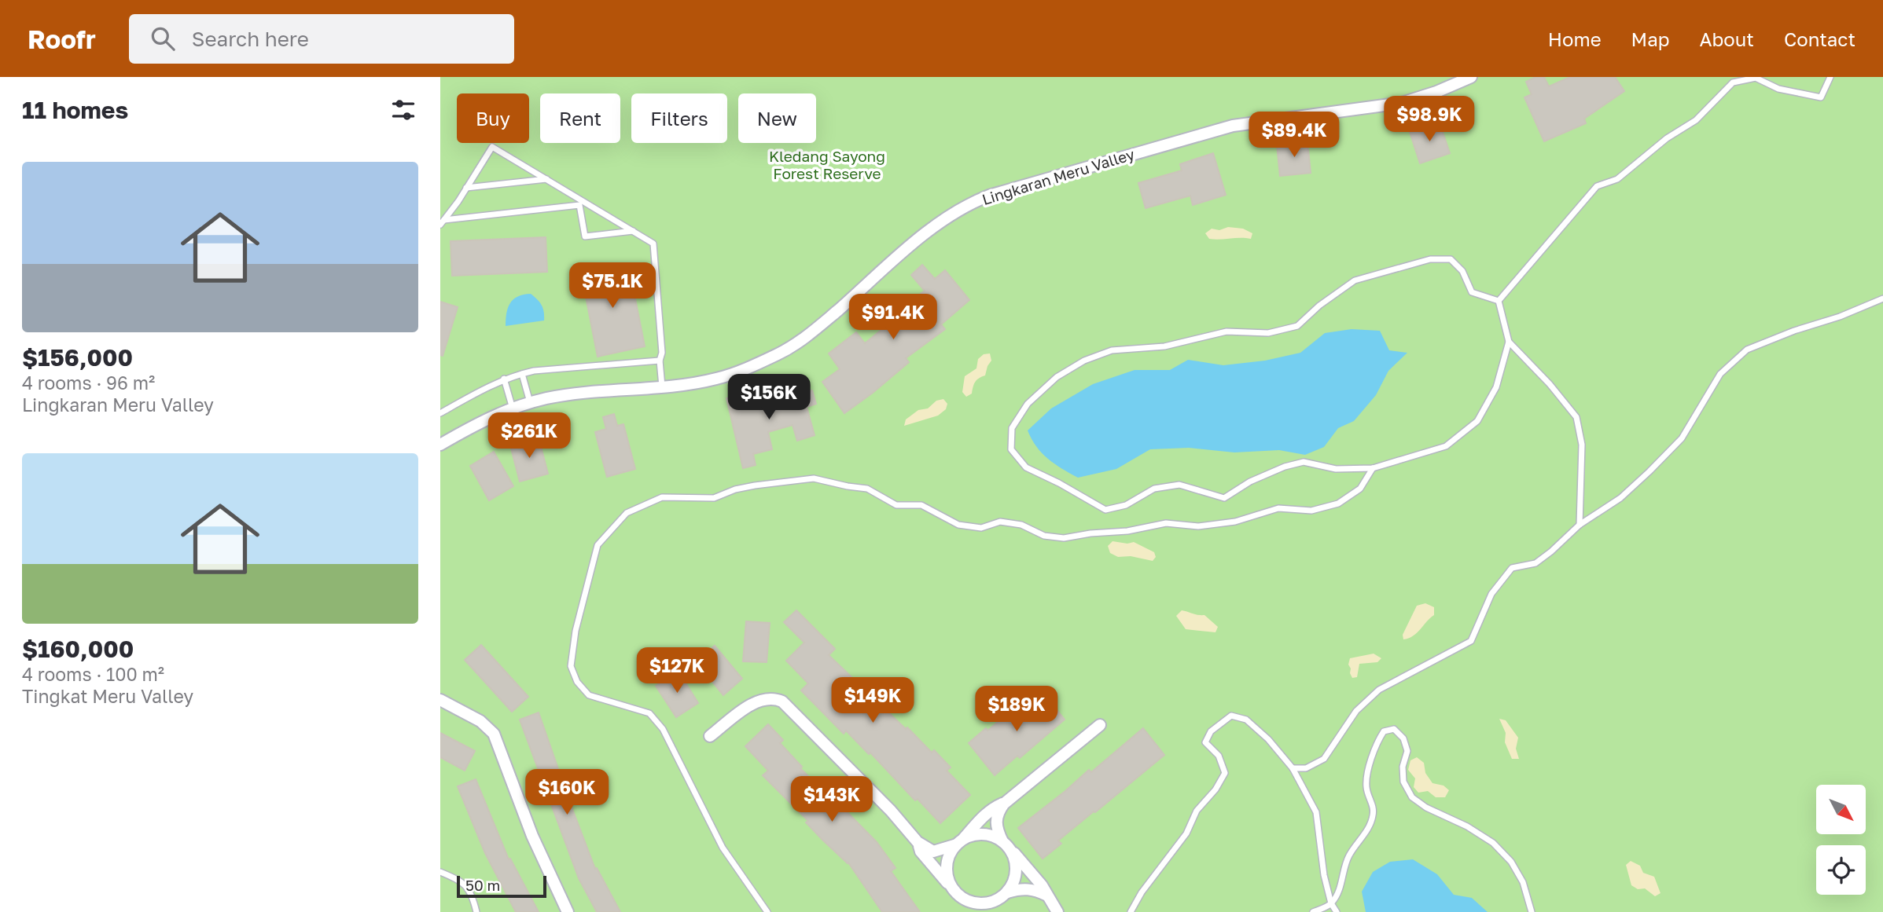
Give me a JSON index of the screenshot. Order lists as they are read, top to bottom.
{
  "streets": {
    "street": ["Lingkaran Meru Valley"]
  },
  "parks": ["Kledang Sayong Forest Reserve"],
  "scale_bar": "50 m",
  "north": "bottom right",
  "page": {
    "header": "Roofr",
    "search": "Search here",
    "nav": [
      "Home",
      "Map",
      "About",
      "Contact"
    ],
    "heading": "11 homes",
    "chip": [
      "Buy",
      "Rent",
      "Filters",
      "New"
    ],
    "price": [
      "$98.9K",
      "$89.4K",
      "$75.1K",
      "$91.4K",
      "$156K",
      "$261K",
      "$127K",
      "$149K",
      "$189K",
      "$160K",
      "$143K"
    ],
    "list": [
      {
        "name": "$156,000",
        "note": "4 rooms · 96 m² · Lingkaran Meru Valley"
      },
      {
        "name": "$160,000",
        "note": "4 rooms · 100 m² · Tingkat Meru Valley"
      }
    ],
    "scale": "50 m"
  }
}
